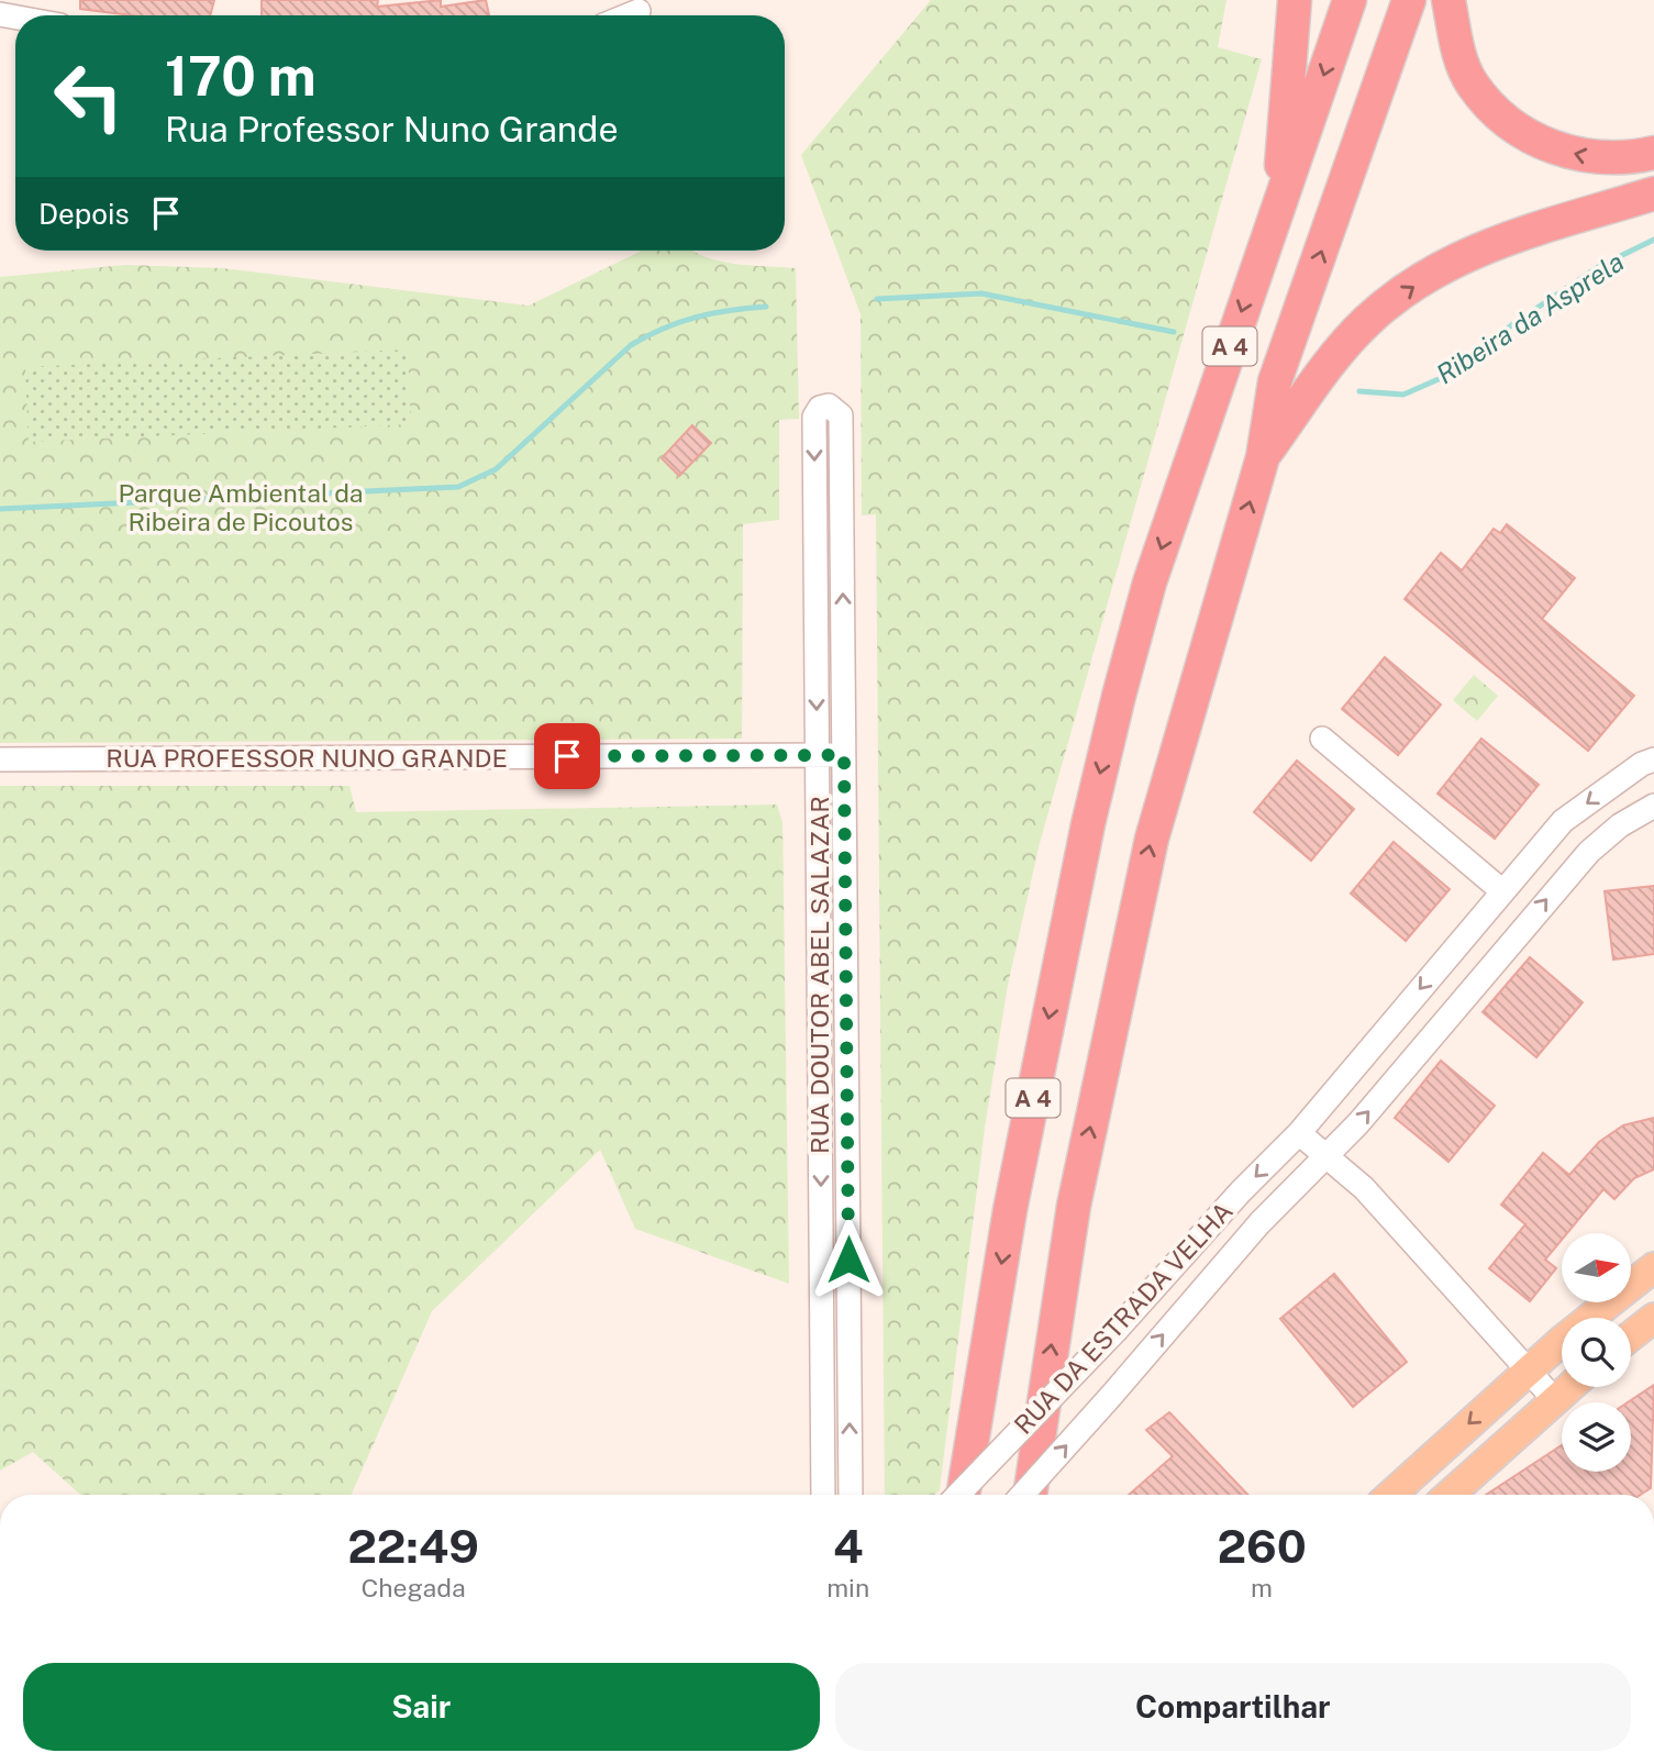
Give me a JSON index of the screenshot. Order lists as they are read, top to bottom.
{
  "streets": {
    "highway": ["A 4"],
    "street": ["RUA PROFESSOR NUNO GRANDE", "RUA DOUTOR ABEL SALAZAR", "RUA DA ESTRADA VELHA"]
  },
  "crossings": [
    ["RUA PROFESSOR NUNO GRANDE", "RUA DOUTOR ABEL SALAZAR"]
  ],
  "water": ["Ribeira da Asprela"],
  "parks": ["Parque Ambiental da Ribeira de Picoutos"],
  "north": "right",
  "page": {
    "turn": ["170 m", "Rua Professor Nuno Grande"],
    "then": "Depois",
    "eta": [
      "22:49",
      "Chegada",
      "4",
      "min",
      "260",
      "m"
    ],
    "buttons": ["Sair", "Compartilhar"]
  }
}
